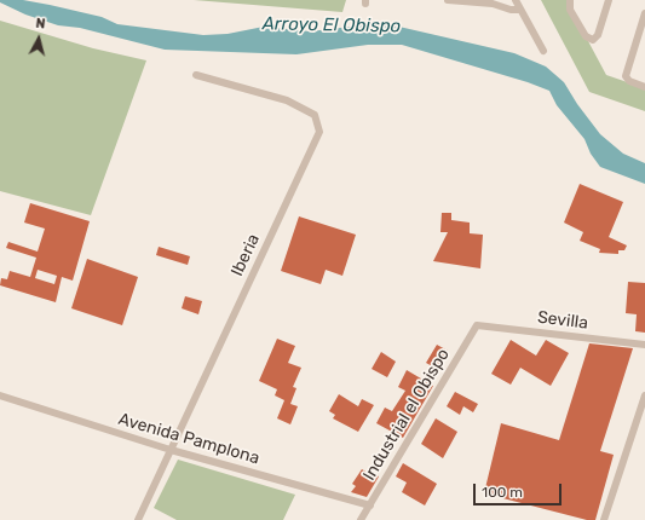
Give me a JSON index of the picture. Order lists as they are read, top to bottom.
{
  "streets": {
    "street": [
      "Iberia",
      "Sevilla",
      "Industrial el Obispo",
      "Avenida Pamplona"
    ]
  },
  "crossings": [
    ["Iberia", "Avenida Pamplona"],
    ["Sevilla", "Industrial el Obispo"],
    ["Industrial el Obispo", "Avenida Pamplona"]
  ],
  "water": ["Arroyo El Obispo"],
  "scale_bar": "100 m",
  "north": "top"
}
